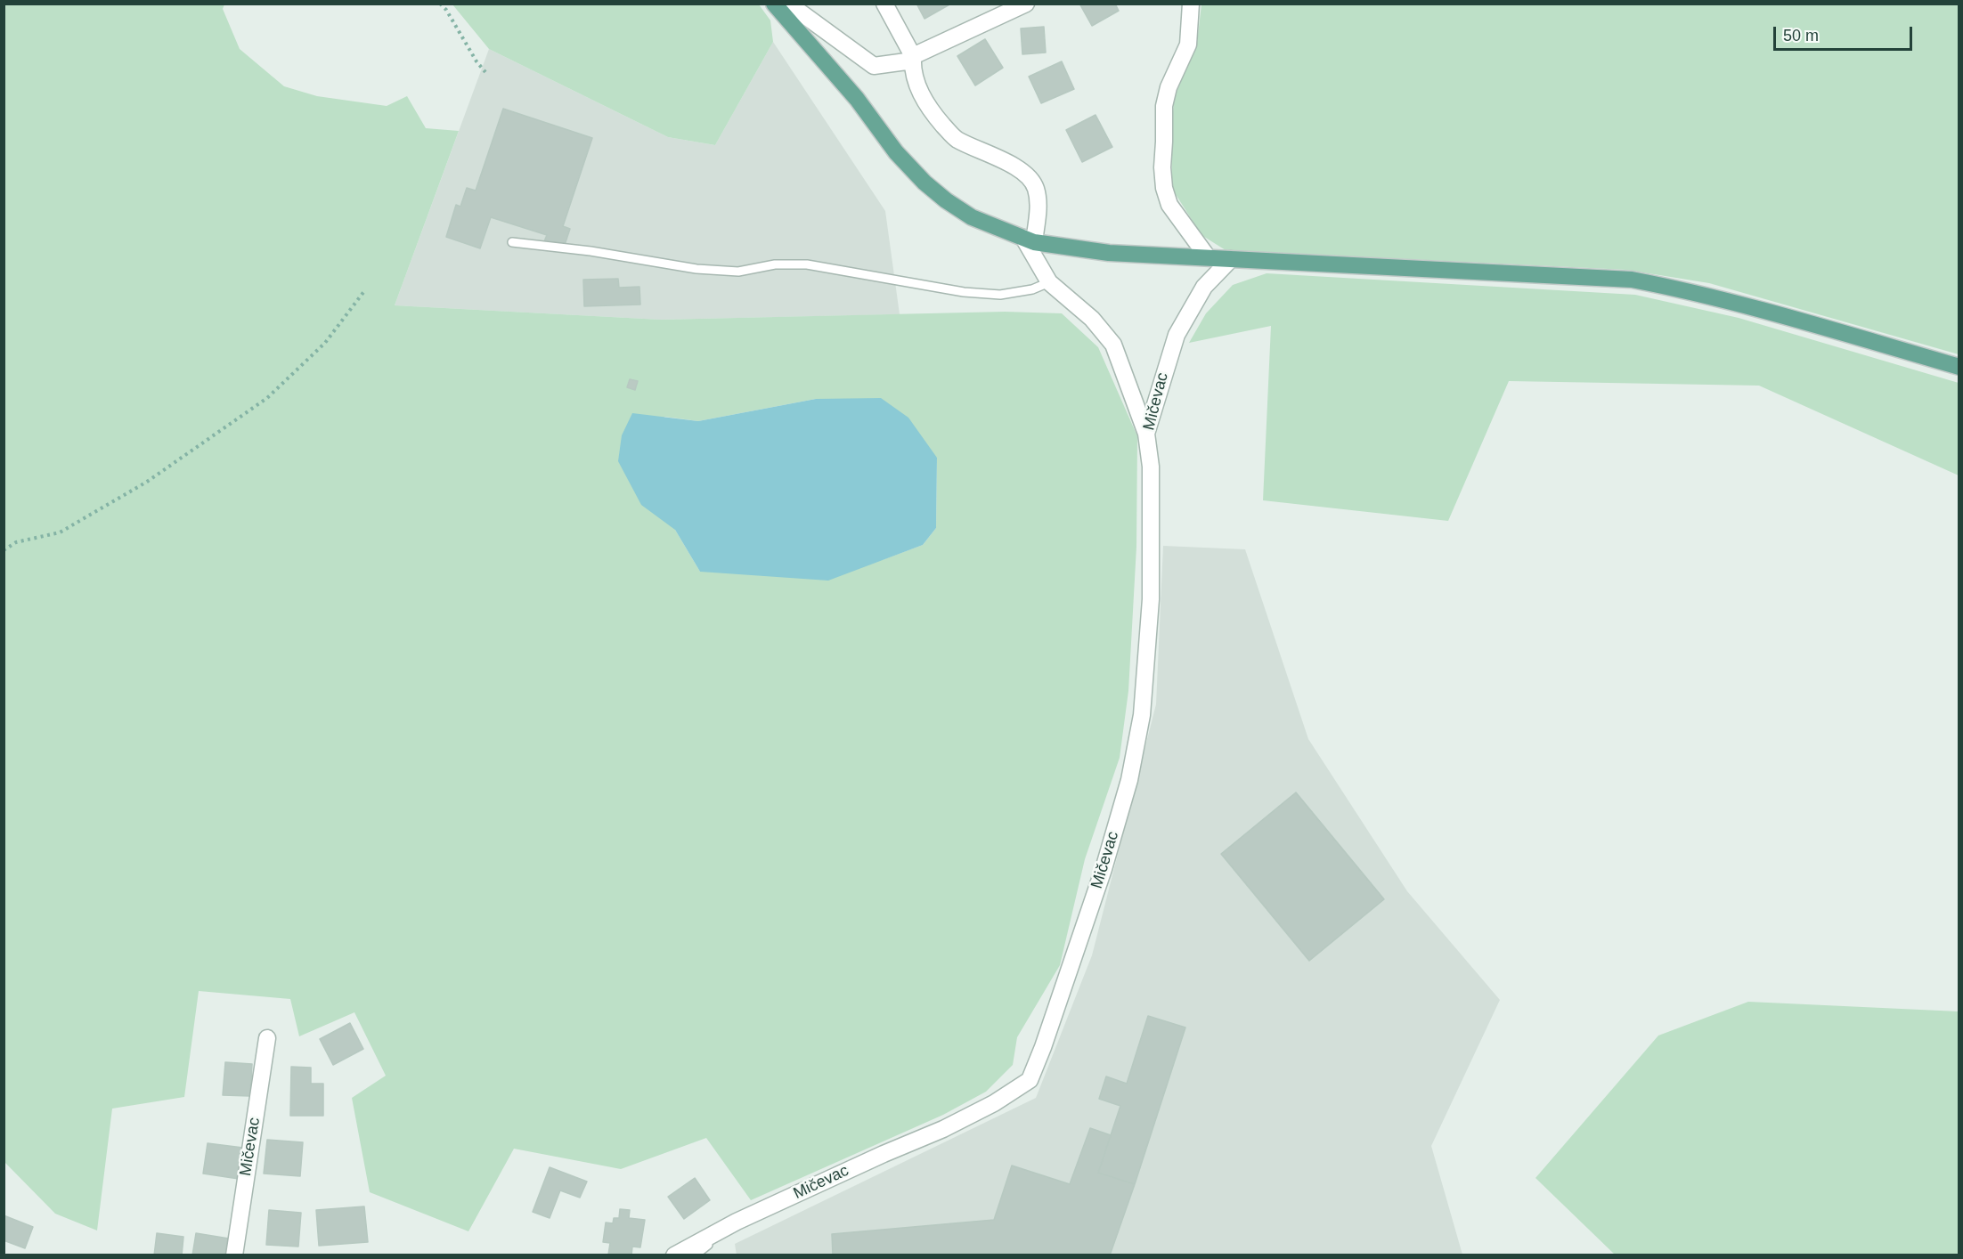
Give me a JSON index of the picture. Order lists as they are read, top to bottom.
{
  "streets": {
    "street": ["Mičevac"]
  },
  "scale_bar": "50 m"
}
